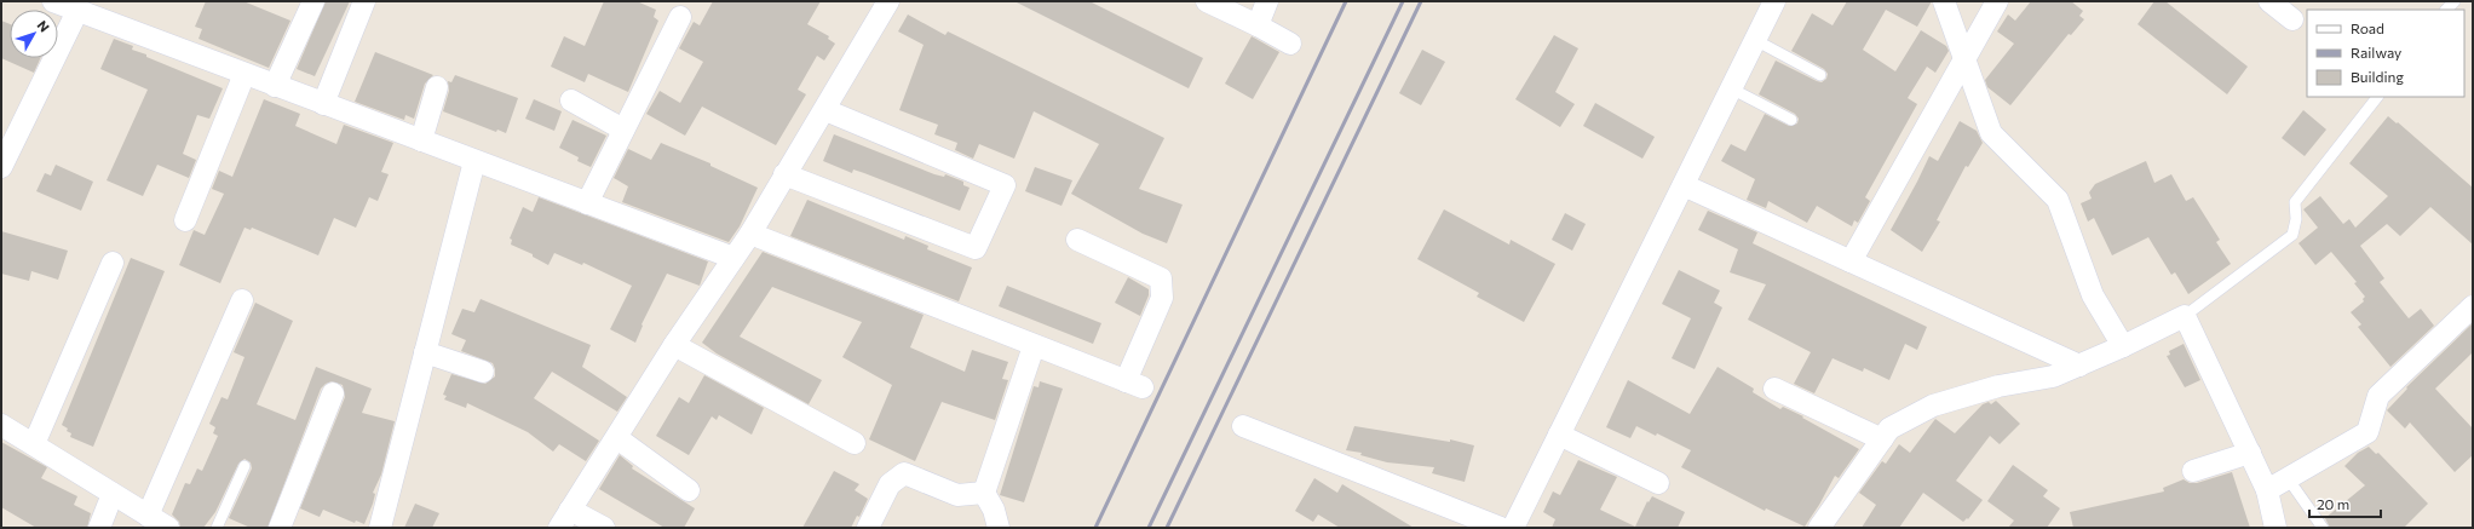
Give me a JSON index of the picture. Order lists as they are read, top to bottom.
{
  "legend": ["Road", "Railway", "Building"],
  "scale_bar": "20 m",
  "north": "top right"
}
